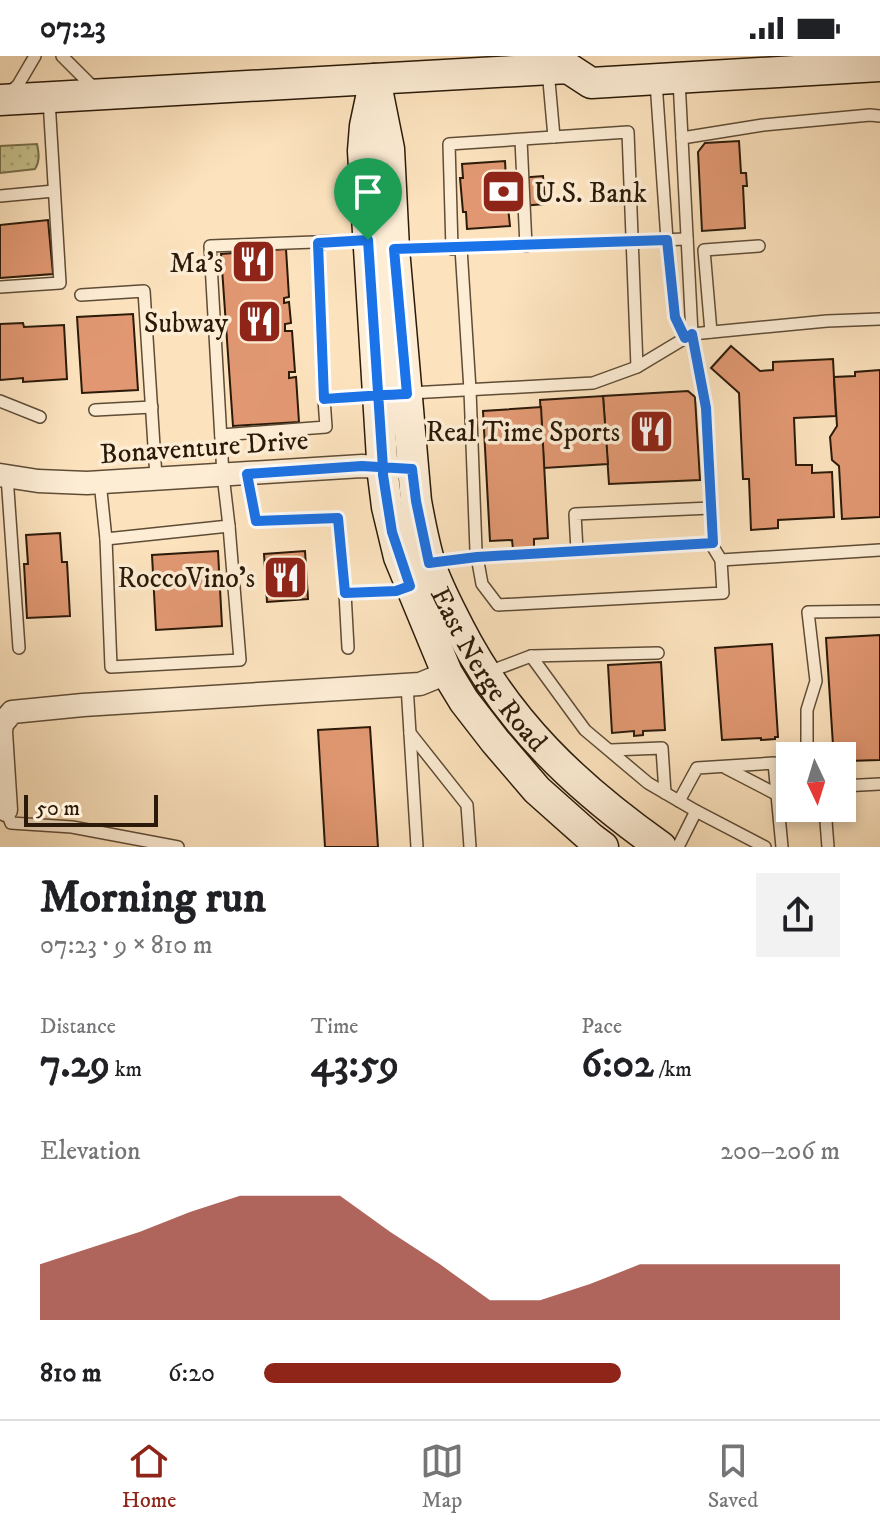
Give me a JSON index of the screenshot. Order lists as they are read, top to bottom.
{
  "streets": {
    "main road": ["East Nerge Road"],
    "street": ["Bonaventure Drive"]
  },
  "crossings": [
    ["Bonaventure Drive", "East Nerge Road"]
  ],
  "places": {
    "bank": ["U.S. Bank"],
    "restaurant": [
      "Ma's",
      "Subway",
      "Real Time Sports",
      "RoccoVino's"
    ]
  },
  "scale_bar": "50 m",
  "north": "bottom",
  "page": {
    "status": "07:23",
    "scale": "50 m",
    "heading": ["Morning run", "07:23 · 9 × 810 m"],
    "stats": [
      ["Distance", "7.29 km"],
      ["Time", "43:59"],
      ["Pace", "6:02 /km"]
    ],
    "chart": ["Elevation", "200–206 m"],
    "list": [
      {
        "name": "810 m",
        "note": "6:20"
      }
    ],
    "tabs": ["Home", "Map", "Saved"]
  }
}
